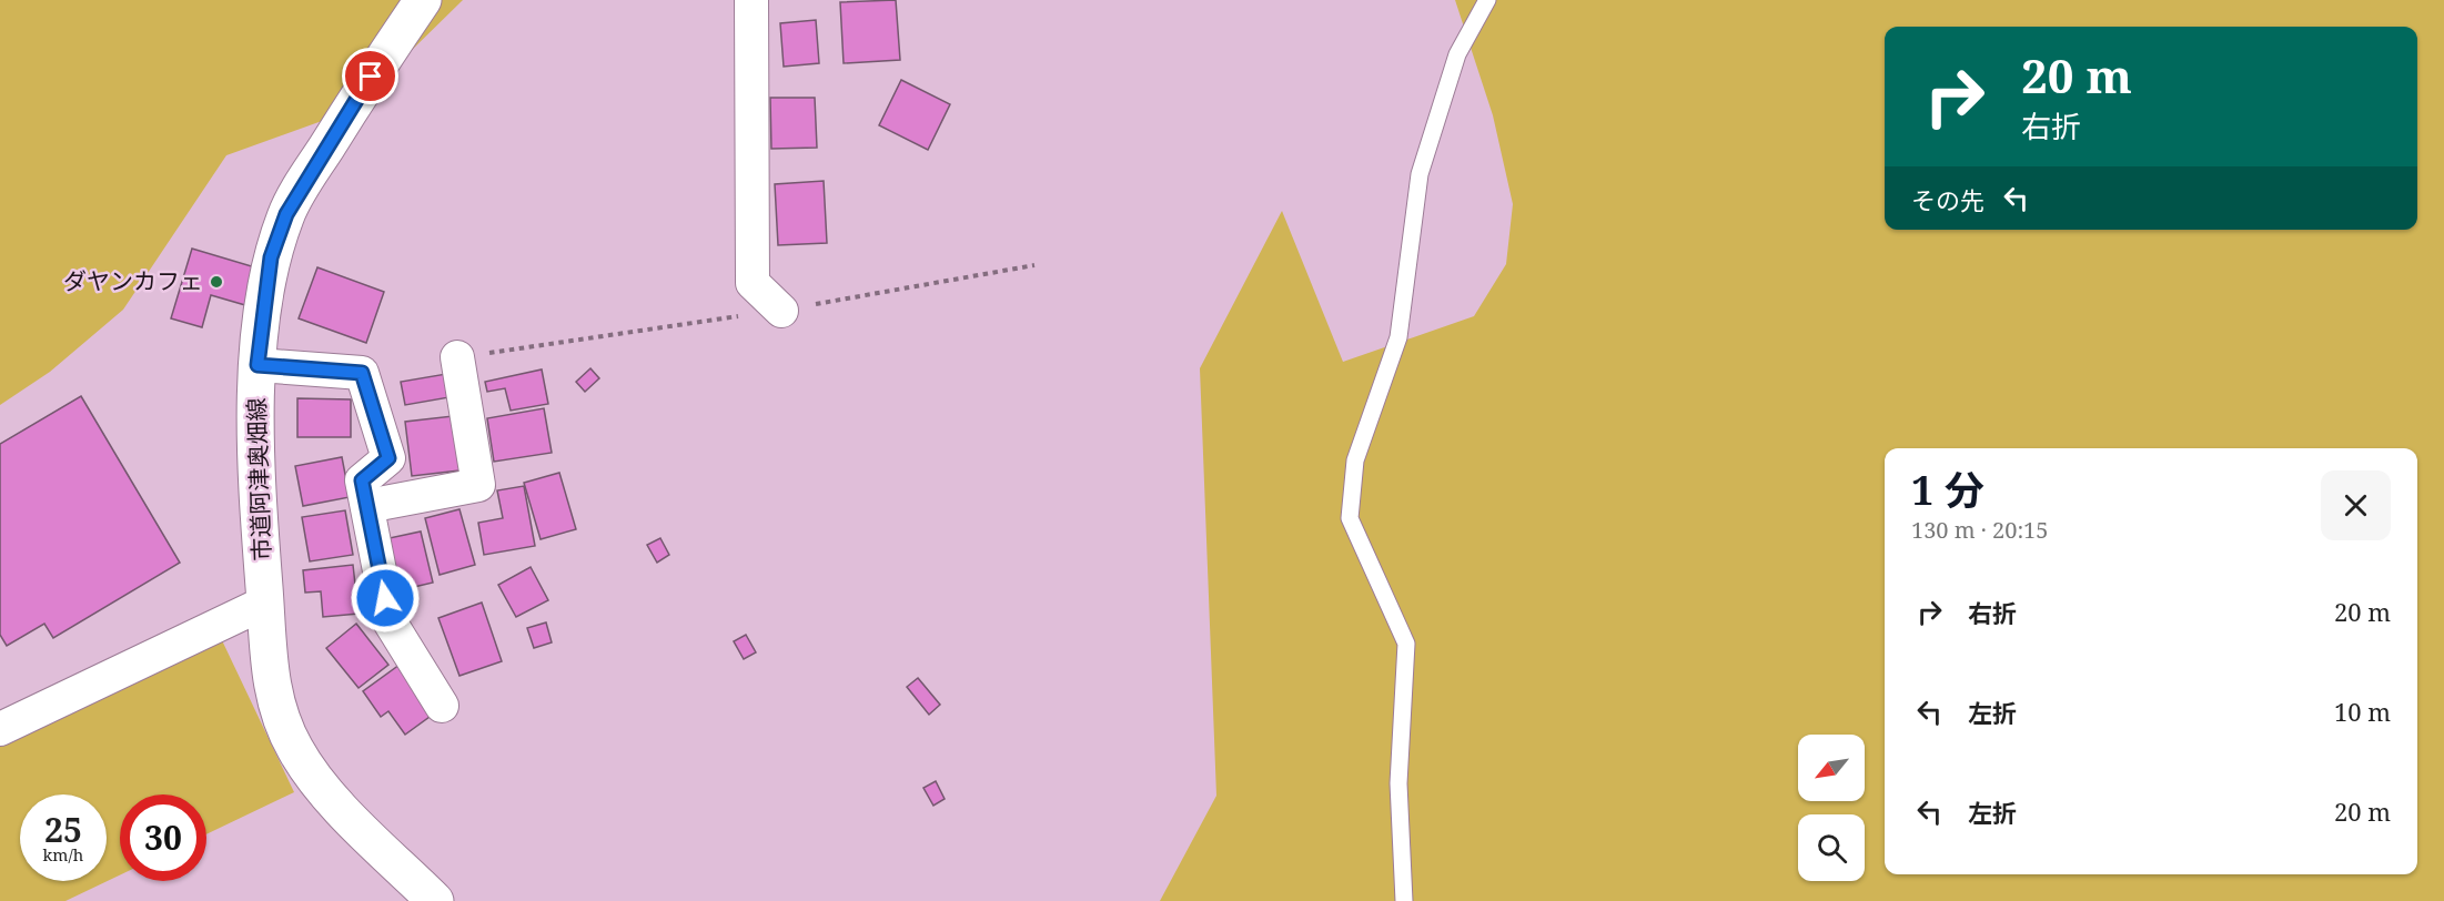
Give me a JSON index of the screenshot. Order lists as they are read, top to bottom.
{
  "streets": {
    "street": ["市道阿津奥畑線"]
  },
  "places": ["ダヤンカフェ"],
  "north": "bottom left",
  "page": {
    "turn": ["20 m", "右折"],
    "then": "その先",
    "heading": ["1 分", "130 m · 20:15"],
    "list": [
      {
        "name": "右折",
        "value": "20 m"
      },
      {
        "name": "左折",
        "value": "10 m"
      },
      {
        "name": "左折",
        "value": "20 m"
      }
    ],
    "speed": "25 km/h",
    "limit": "30"
  }
}
